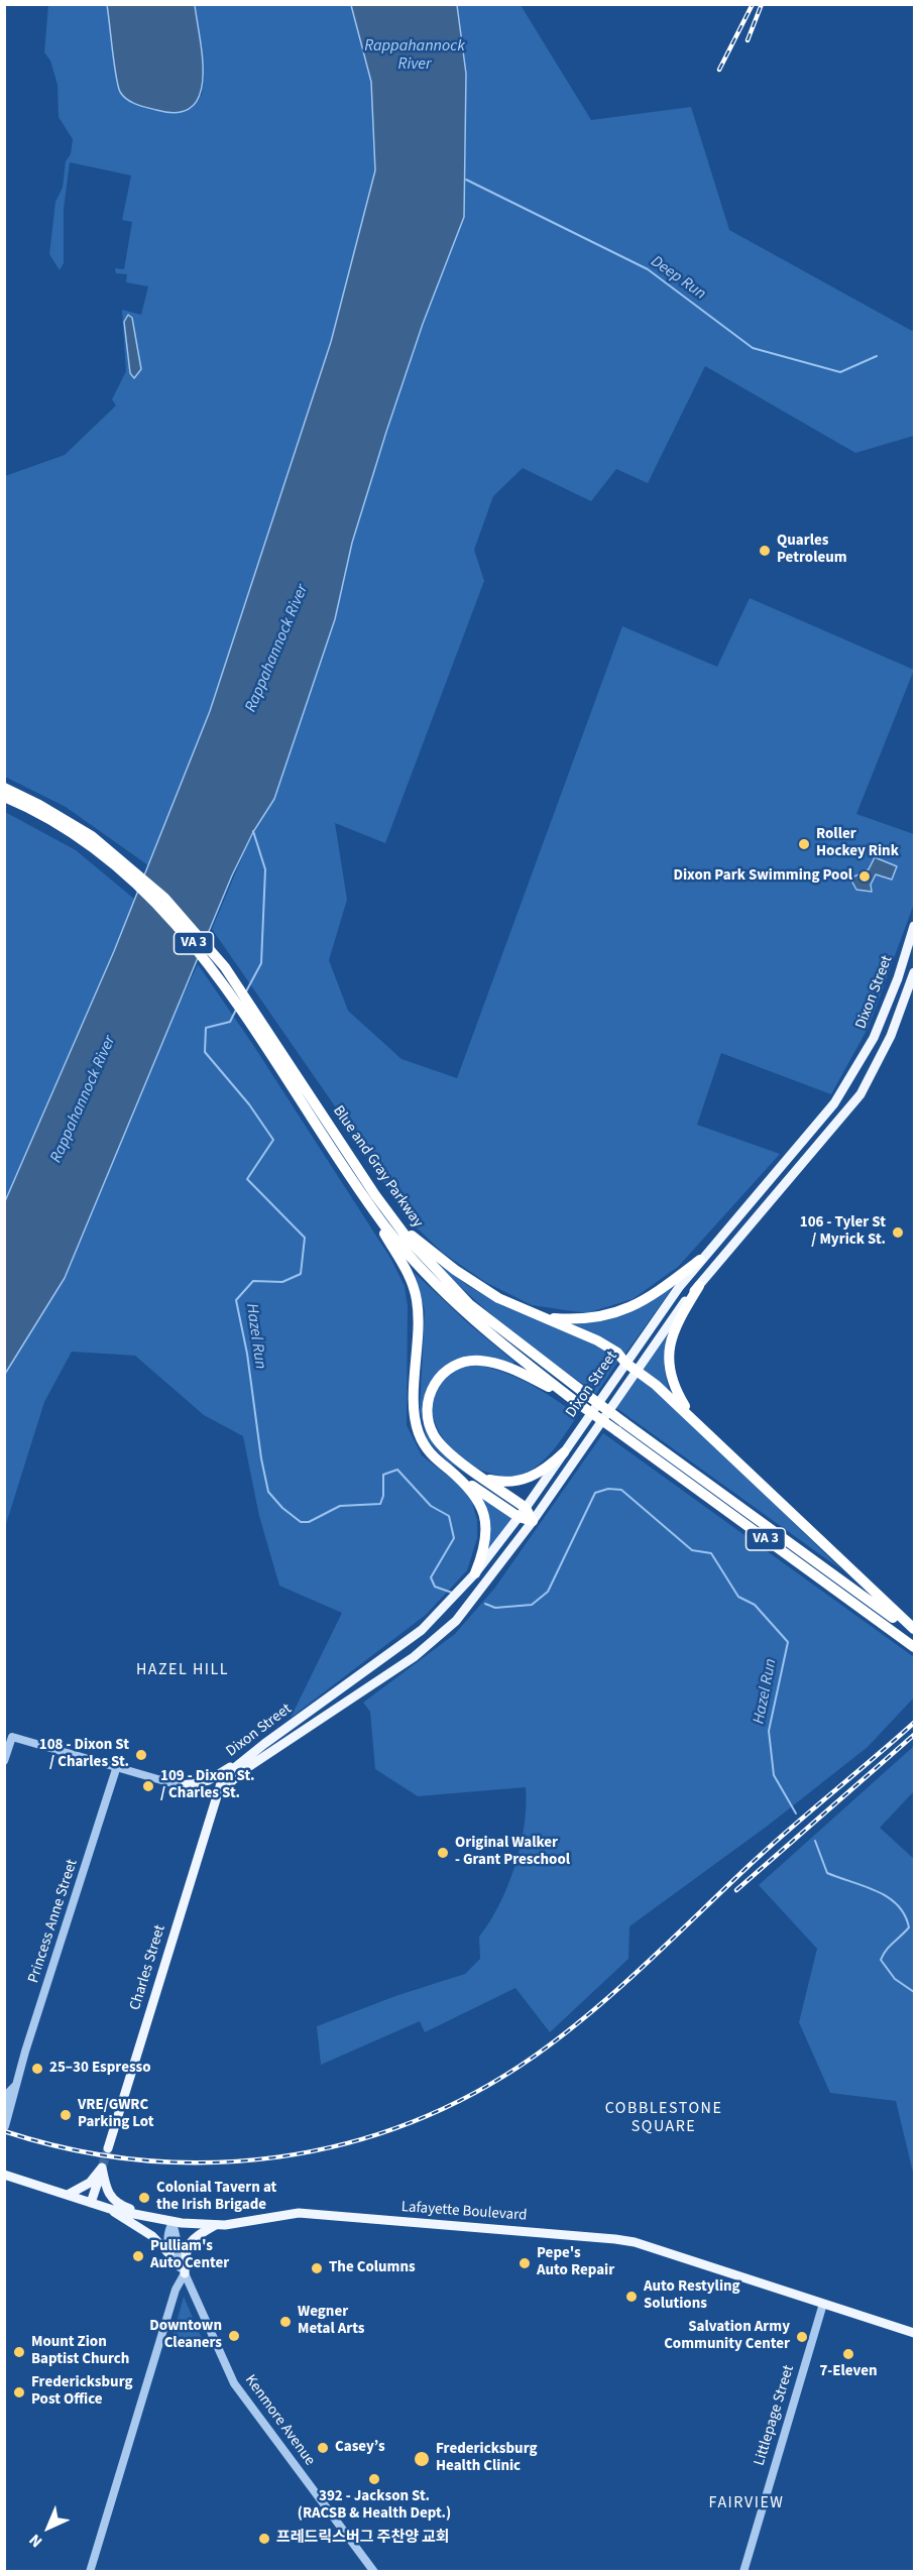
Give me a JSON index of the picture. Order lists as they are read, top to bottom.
{
  "streets": {
    "highway": ["VA 3", "Blue and Gray Parkway"],
    "main road": ["Dixon Street", "Charles Street", "Lafayette Boulevard"],
    "street": ["Princess Anne Street", "Littlepage Street", "Kenmore Avenue"]
  },
  "crossings": [
    ["VA 3", "Blue and Gray Parkway"],
    ["Dixon Street", "Charles Street"],
    ["Lafayette Boulevard", "Littlepage Street"],
    ["Lafayette Boulevard", "Kenmore Avenue"]
  ],
  "districts": ["HAZEL HILL", "COBBLESTONE SQUARE", "FAIRVIEW"],
  "water": ["Rappahannock River", "Deep Run", "Hazel Run"],
  "places": [
    "Quarles Petroleum",
    "Roller Hockey Rink",
    "Dixon Park Swimming Pool",
    "106 - Tyler St / Myrick St.",
    "108 - Dixon St / Charles St.",
    "109 - Dixon St. / Charles St.",
    "Original Walker - Grant Preschool",
    "25–30 Espresso",
    "VRE/GWRC Parking Lot",
    "Colonial Tavern at the Irish Brigade",
    "Pulliam's Auto Center",
    "Pepe's Auto Repair",
    "The Columns",
    "Auto Restyling Solutions",
    "Wegner Metal Arts",
    "Downtown Cleaners",
    "Salvation Army Community Center",
    "Mount Zion Baptist Church",
    "7-Eleven",
    "Fredericksburg Post Office",
    "Casey’s",
    "Fredericksburg Health Clinic",
    "392 - Jackson St. (RACSB & Health Dept.)",
    "프레드릭스버그 주찬양 교회"
  ],
  "north": "bottom left"
}
